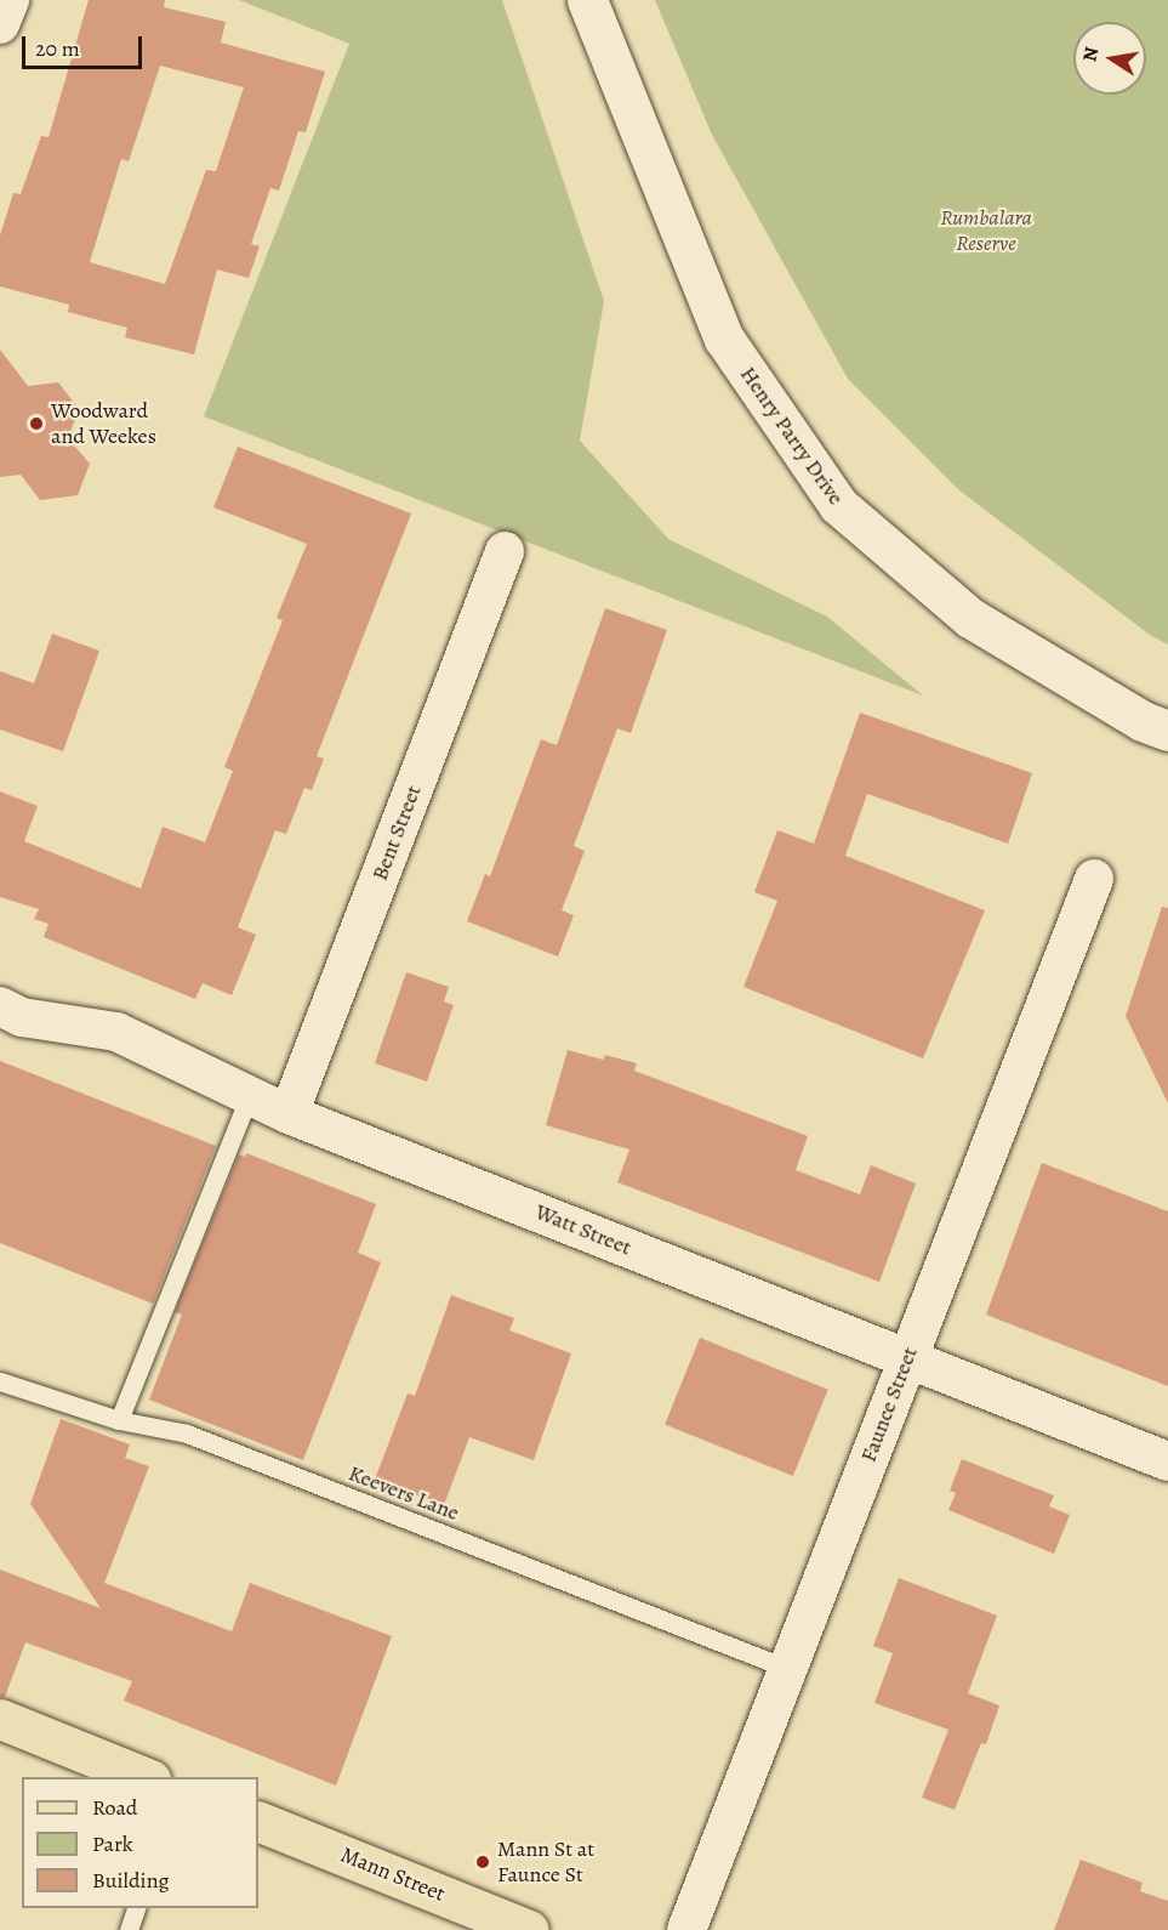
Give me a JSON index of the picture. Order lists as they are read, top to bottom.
{
  "streets": {
    "main road": ["Henry Parry Drive", "Mann Street"],
    "street": ["Bent Street", "Watt Street", "Faunce Street"],
    "lane": ["Keevers Lane"]
  },
  "crossings": [
    ["Bent Street", "Watt Street"],
    ["Watt Street", "Faunce Street"],
    ["Faunce Street", "Keevers Lane"]
  ],
  "parks": ["Rumbalara Reserve"],
  "places": ["Woodward and Weekes", "Mann St at Faunce St"],
  "legend": ["Road", "Park", "Building"],
  "scale_bar": "20 m",
  "north": "left"
}
